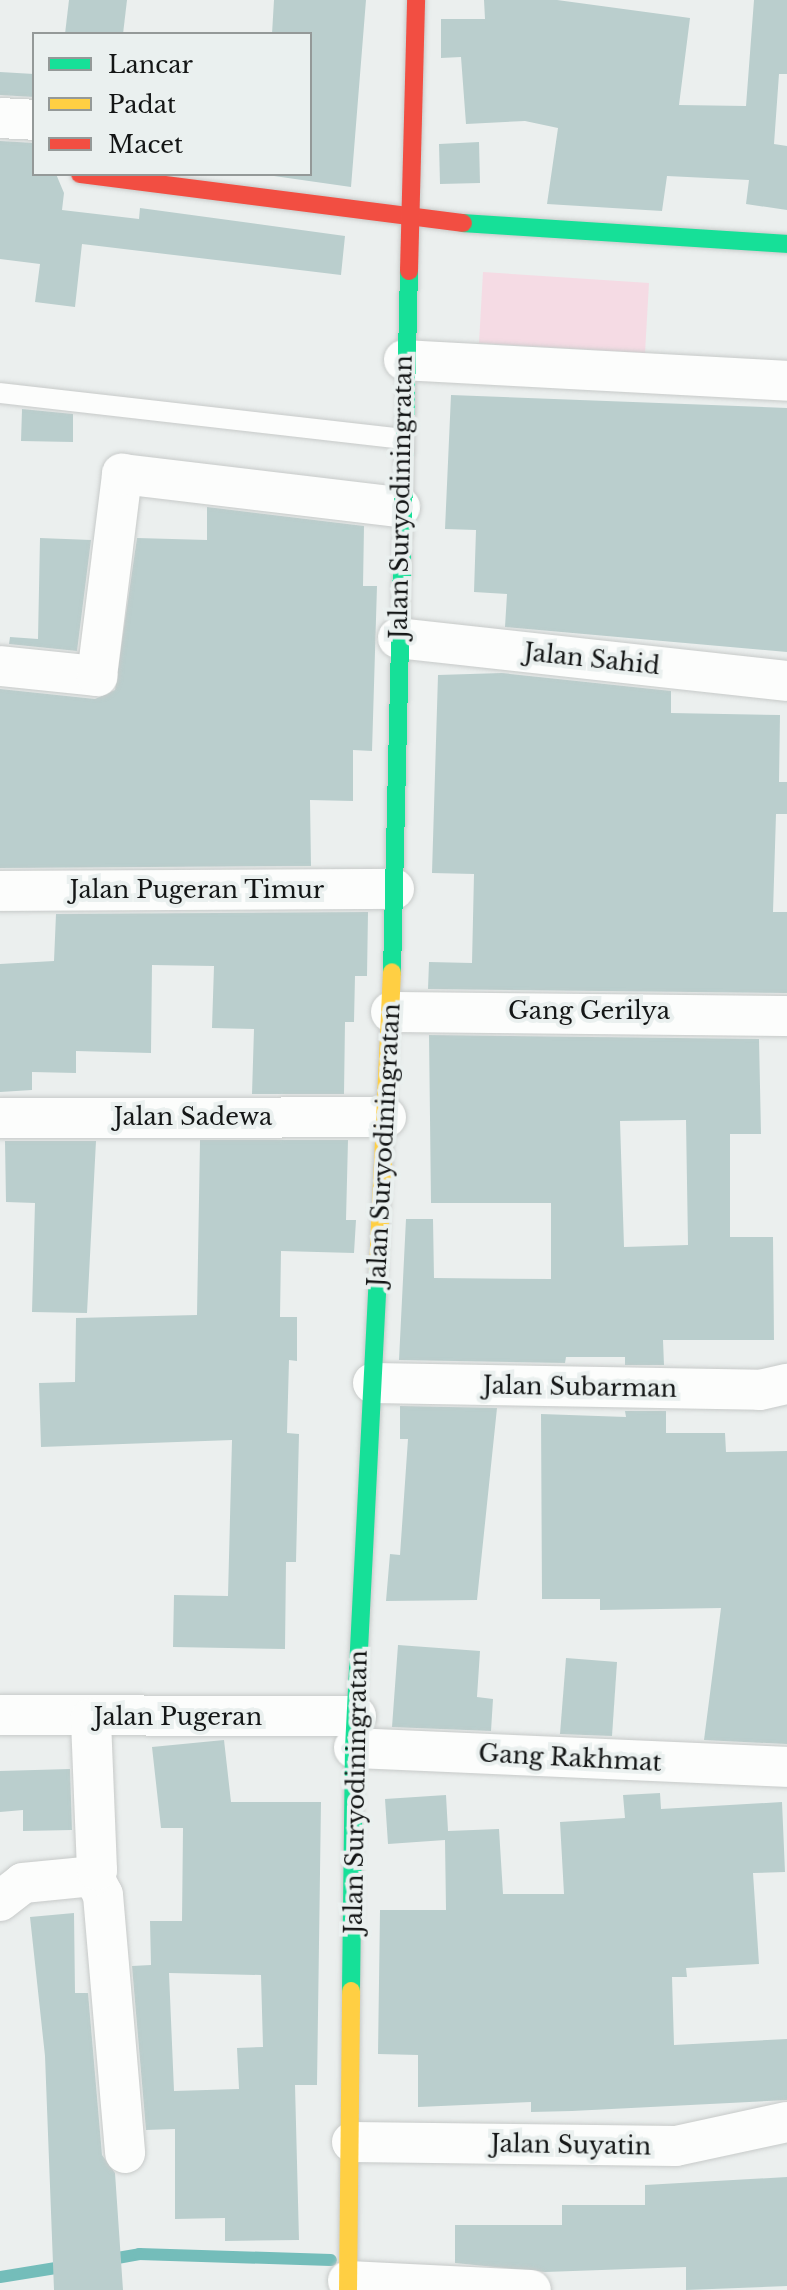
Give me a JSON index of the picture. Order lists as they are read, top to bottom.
{
  "streets": {
    "street": [
      "Jalan Suryodiningratan",
      "Jalan Sahid",
      "Jalan Pugeran Timur",
      "Gang Gerilya",
      "Jalan Sadewa",
      "Jalan Subarman",
      "Jalan Pugeran",
      "Gang Rakhmat",
      "Jalan Suyatin"
    ]
  },
  "crossings": [
    ["Jalan Suryodiningratan", "Jalan Sahid"],
    ["Jalan Suryodiningratan", "Jalan Pugeran Timur"],
    ["Jalan Suryodiningratan", "Gang Gerilya"],
    ["Jalan Suryodiningratan", "Jalan Sadewa"],
    ["Jalan Suryodiningratan", "Jalan Subarman"],
    ["Jalan Suryodiningratan", "Jalan Pugeran"],
    ["Jalan Suryodiningratan", "Gang Rakhmat"],
    ["Jalan Suryodiningratan", "Jalan Suyatin"],
    ["Jalan Pugeran", "Gang Rakhmat"]
  ],
  "legend": ["Lancar", "Padat", "Macet"]
}
